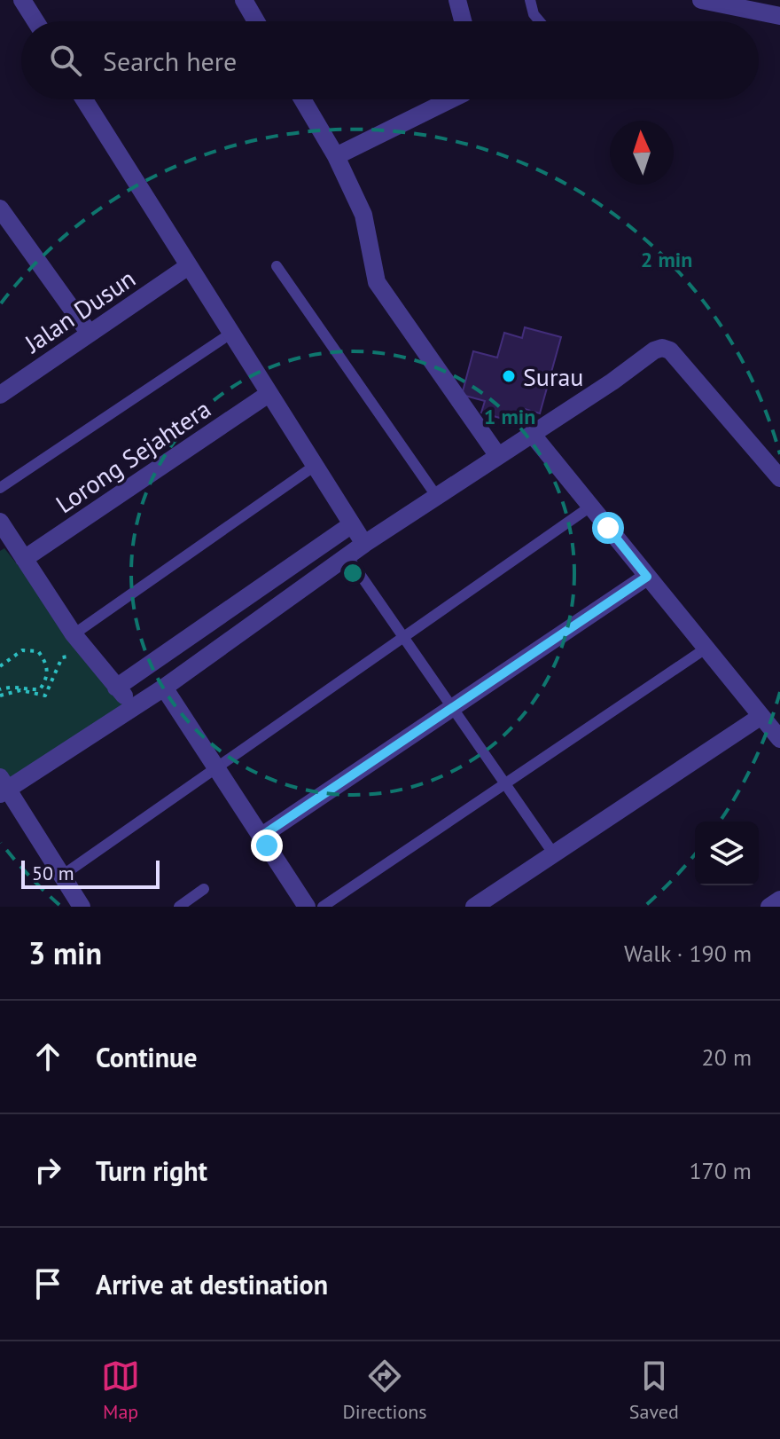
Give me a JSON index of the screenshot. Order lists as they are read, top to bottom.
{
  "streets": {
    "street": ["Jalan Dusun", "Lorong Sejahtera"]
  },
  "places": ["Surau"],
  "scale_bar": "50 m",
  "north": "top",
  "page": {
    "search": "Search here",
    "scale": "50 m",
    "heading": ["3 min", "Walk · 190 m"],
    "list": [
      ["Continue", "20 m"],
      ["Turn right", "170 m"],
      "Arrive at destination"
    ],
    "nav": ["Map", "Directions", "Saved"]
  },
  "rings": ["2 min", "1 min"]
}
